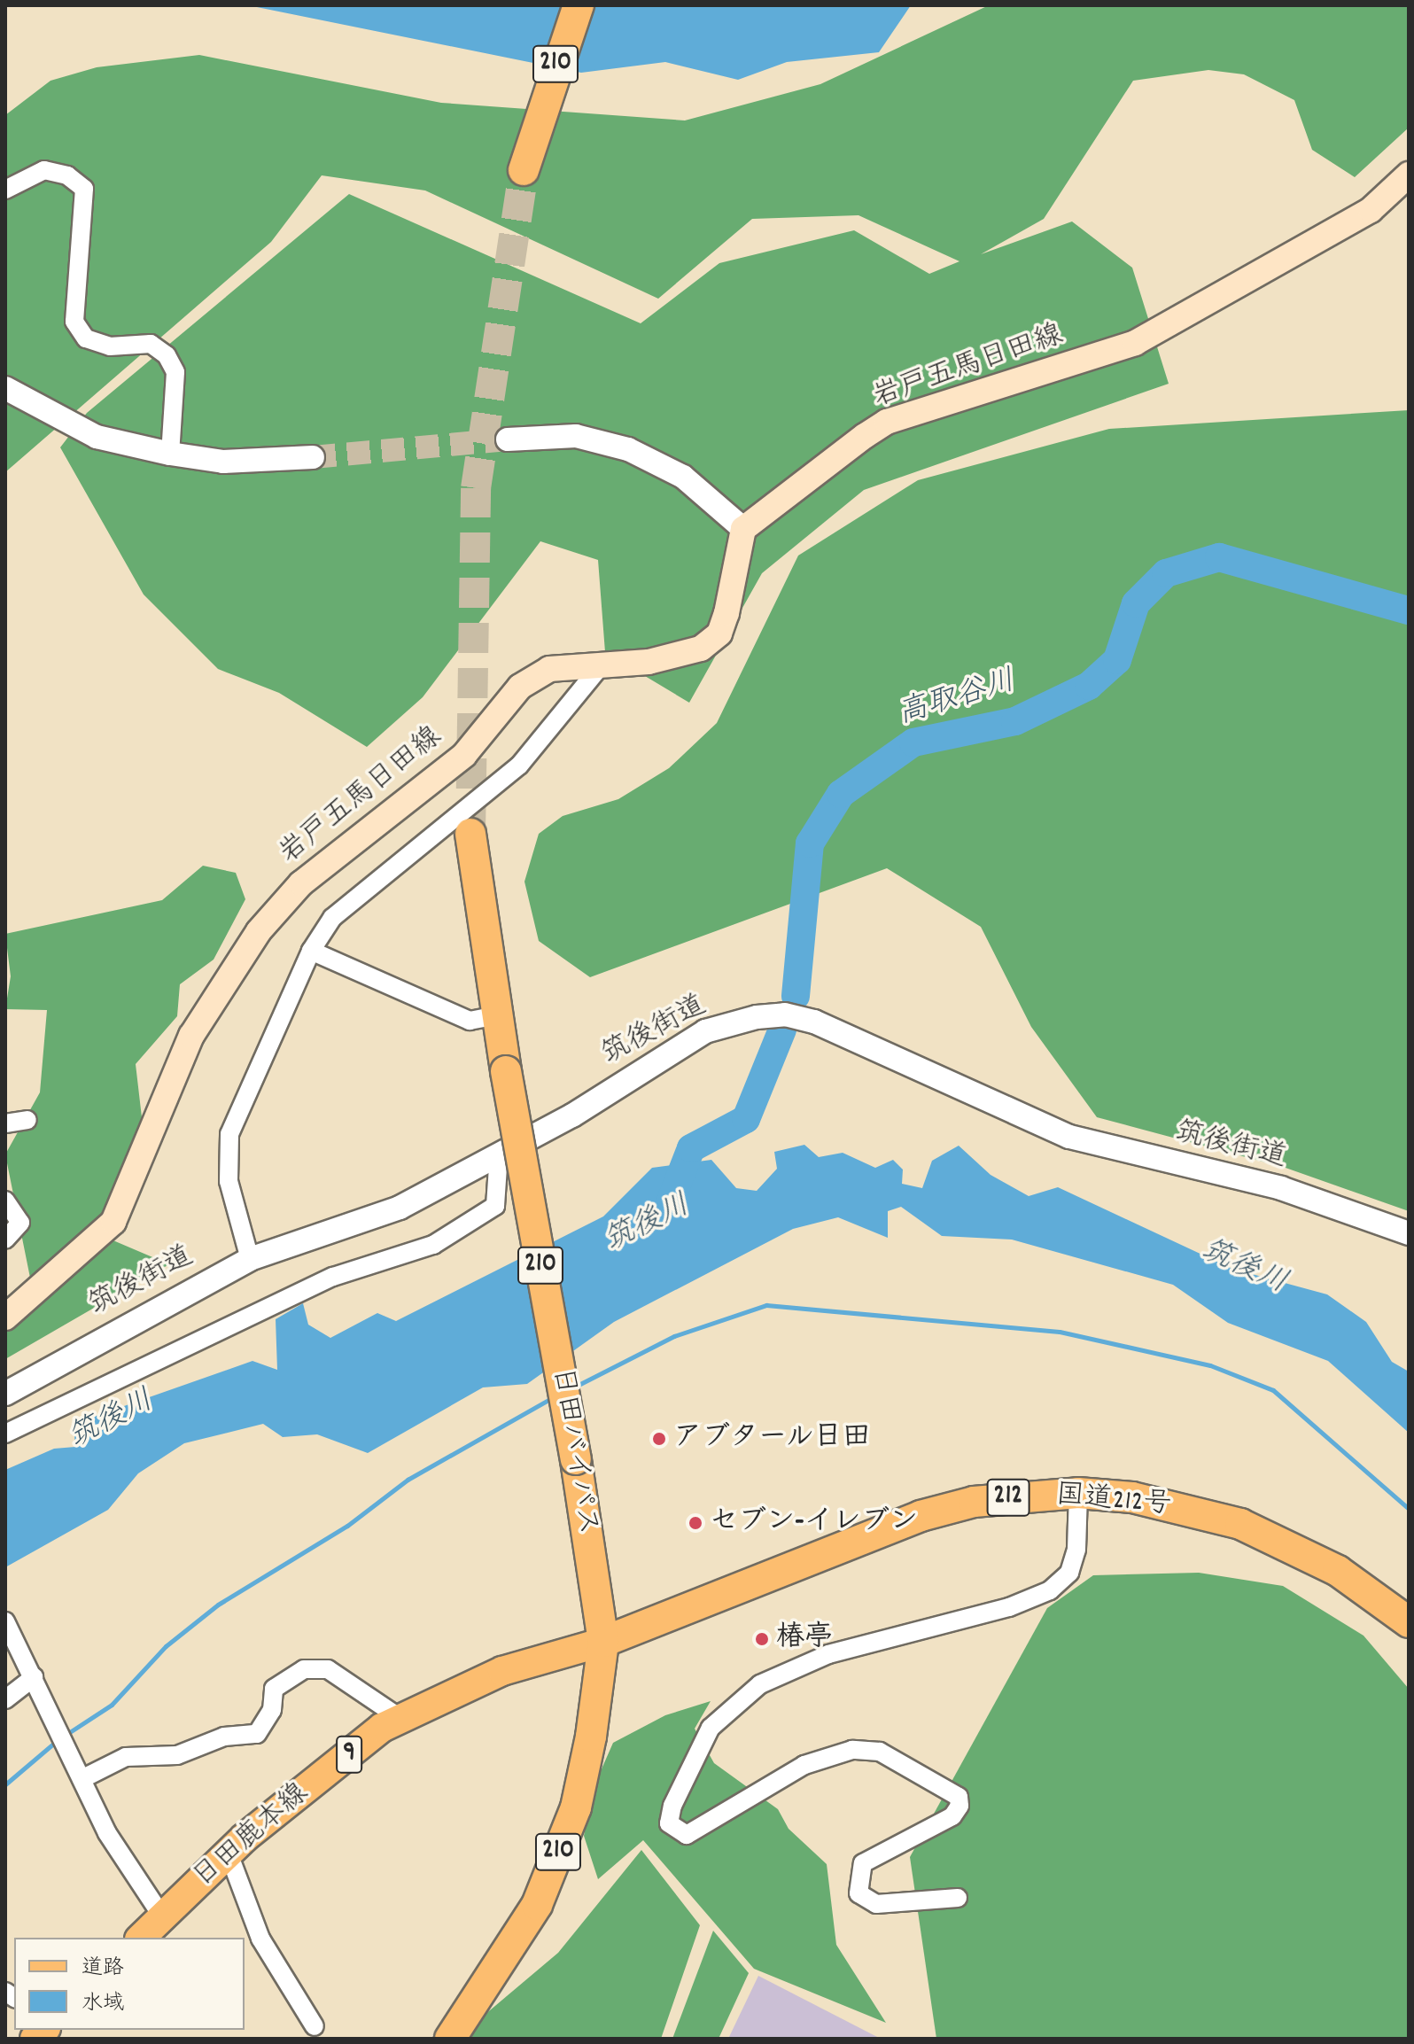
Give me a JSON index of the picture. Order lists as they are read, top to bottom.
{
  "streets": {
    "highway": [
      "210",
      "日田バイパス",
      "212",
      "国道212号"
    ],
    "main road": ["岩戸五馬日田線", "9", "日田鹿本線"],
    "street": ["筑後街道"]
  },
  "crossings": [
    ["日田バイパス", "国道212号"],
    ["日田バイパス", "日田鹿本線"],
    ["国道212号", "日田鹿本線"]
  ],
  "water": ["高取谷川", "筑後川"],
  "places": ["アブタール日田", "セブン-イレブン", "椿亭"],
  "legend": ["道路", "水域"]
}
